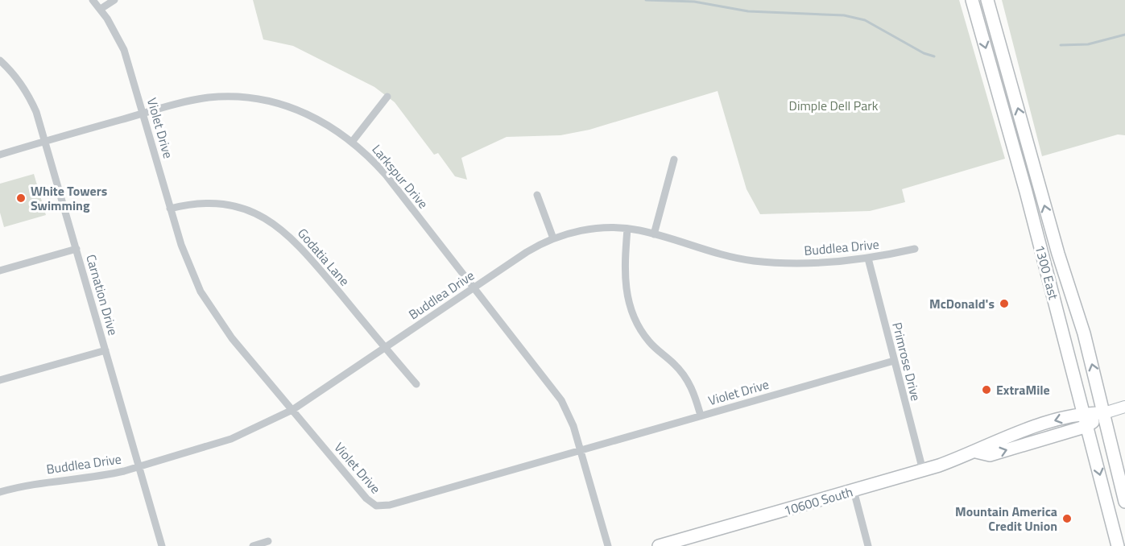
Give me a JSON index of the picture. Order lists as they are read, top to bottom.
{
  "streets": {
    "main road": ["1300 East", "10600 South"],
    "street": [
      "Violet Drive",
      "Larkspur Drive",
      "Buddlea Drive",
      "Godatia Lane",
      "Carnation Drive",
      "Primrose Drive"
    ]
  },
  "crossings": [
    ["Violet Drive", "Larkspur Drive"],
    ["Violet Drive", "Buddlea Drive"],
    ["Violet Drive", "Godatia Lane"],
    ["Violet Drive", "Primrose Drive"],
    ["Larkspur Drive", "Buddlea Drive"],
    ["Larkspur Drive", "Carnation Drive"],
    ["Buddlea Drive", "Godatia Lane"],
    ["Buddlea Drive", "Carnation Drive"],
    ["Buddlea Drive", "Primrose Drive"],
    ["1300 East", "10600 South"],
    ["Primrose Drive", "10600 South"]
  ],
  "parks": ["Dimple Dell Park"],
  "places": [
    "White Towers Swimming",
    "McDonald's",
    "ExtraMile",
    "Mountain America Credit Union"
  ]
}
